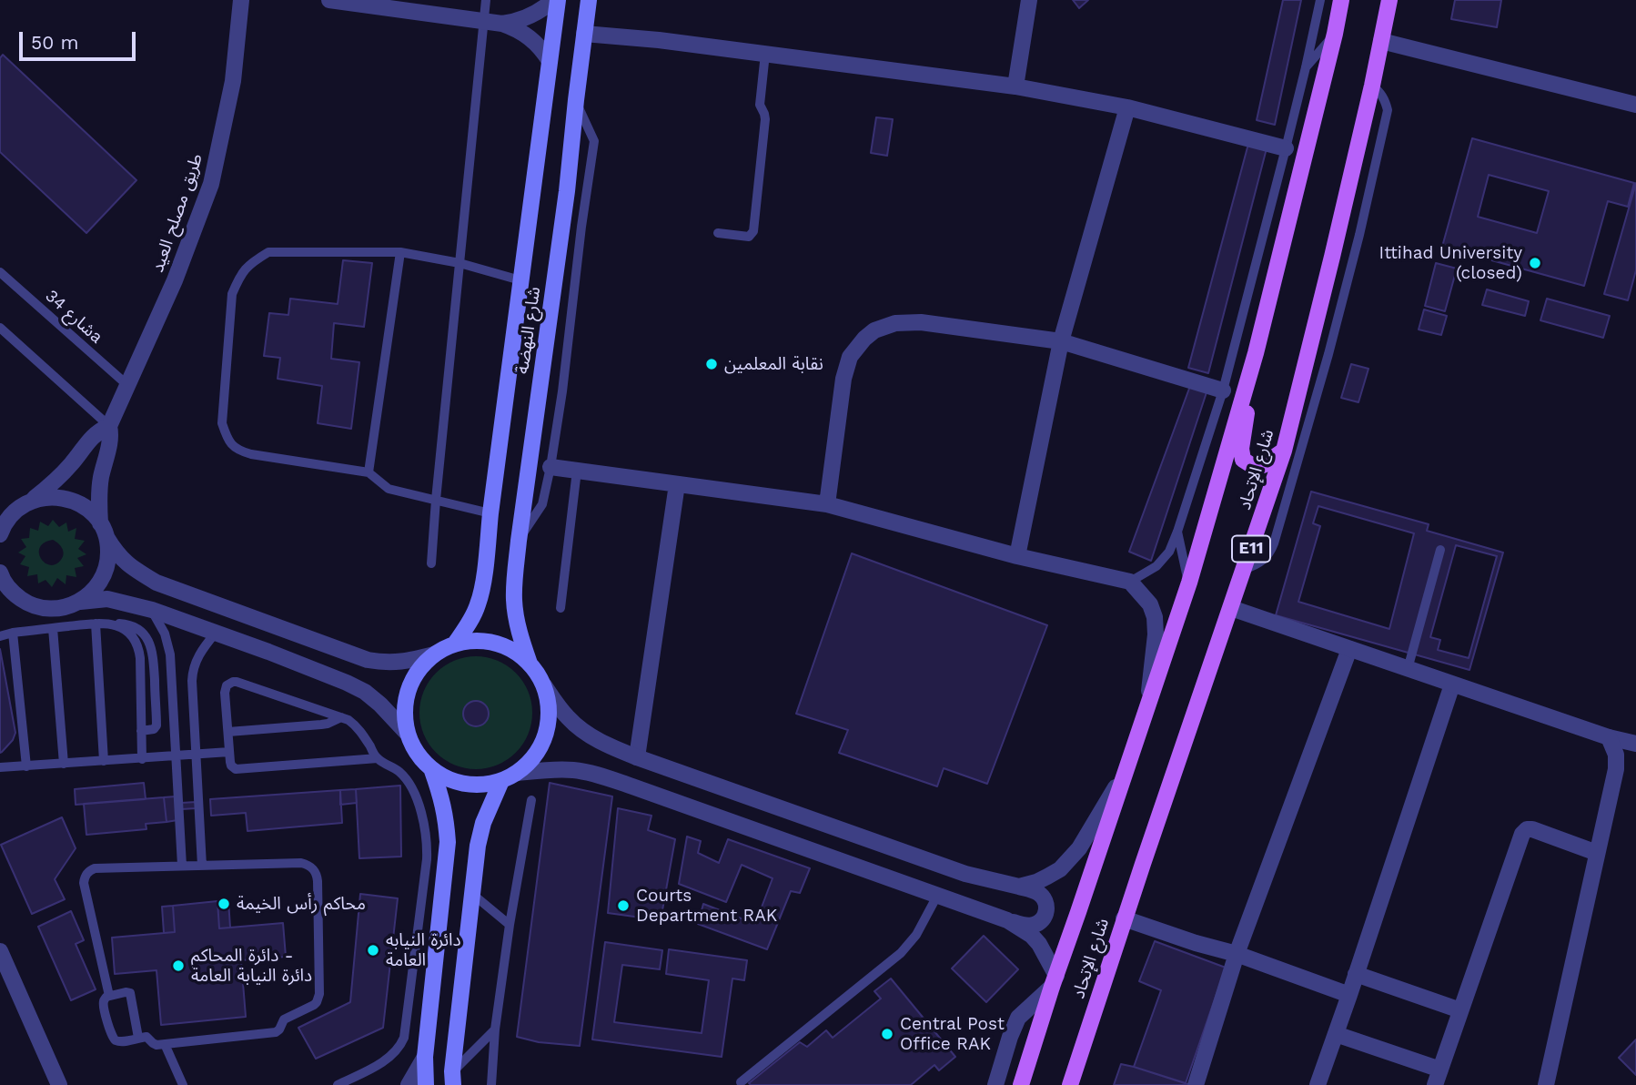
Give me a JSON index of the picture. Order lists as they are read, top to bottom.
{
  "streets": {
    "main road": ["شارع النهضة", "شارع الإتحاد", "E11"],
    "street": ["طريق مصلح العيد"],
    "lane": ["شارع 34a"]
  },
  "crossings": [
    ["طريق مصلح العيد", "شارع 34a"]
  ],
  "places": [
    "Ittihad University (closed)",
    "نقابة المعلمين",
    "محاكم رأس الخيمة",
    "Courts Department RAK",
    "دائرة النيابه العامة",
    "دائرة المحاكم - دائرة النيابة العامة",
    "Central Post Office RAK"
  ],
  "scale_bar": "50 m"
}
